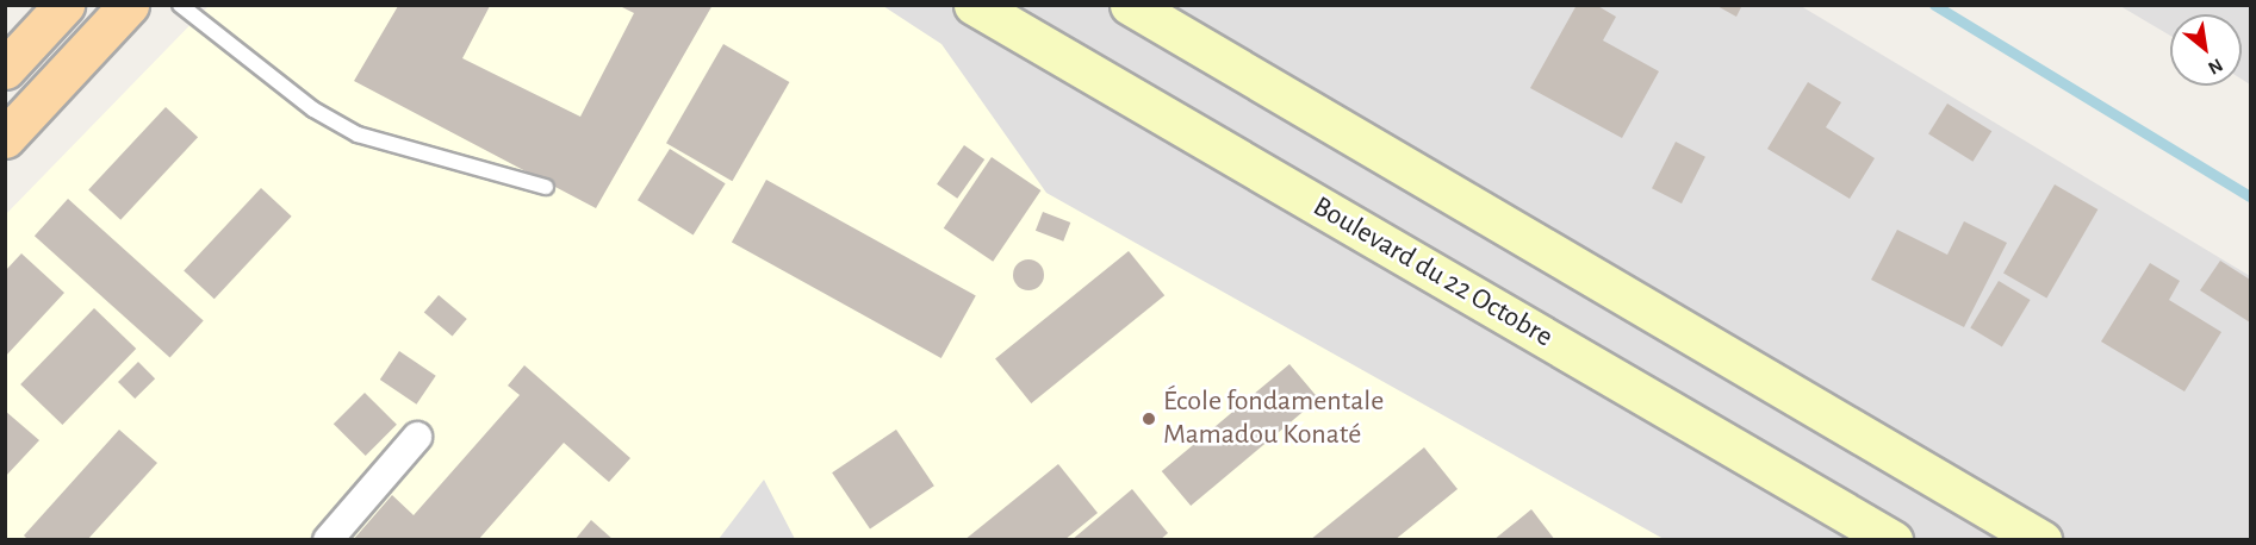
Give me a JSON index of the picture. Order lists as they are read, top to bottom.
{
  "streets": {
    "main road": ["Boulevard du 22 Octobre"]
  },
  "places": ["École fondamentale Mamadou Konaté"],
  "north": "bottom right"
}
